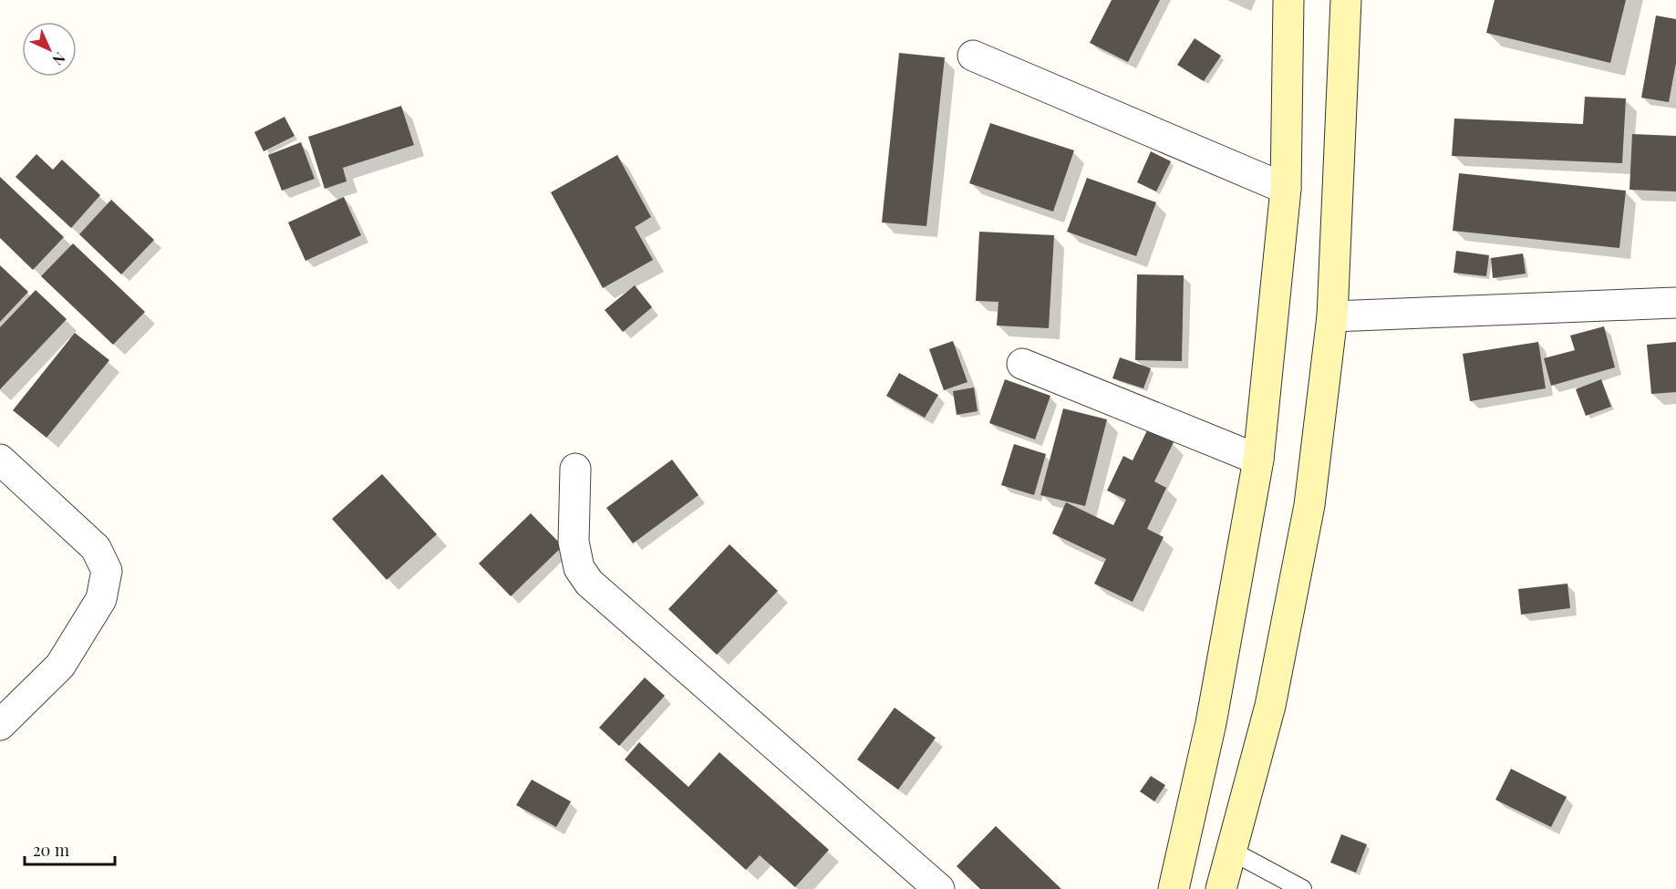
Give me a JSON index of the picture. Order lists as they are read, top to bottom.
{
  "scale_bar": "20 m",
  "north": "bottom right"
}
